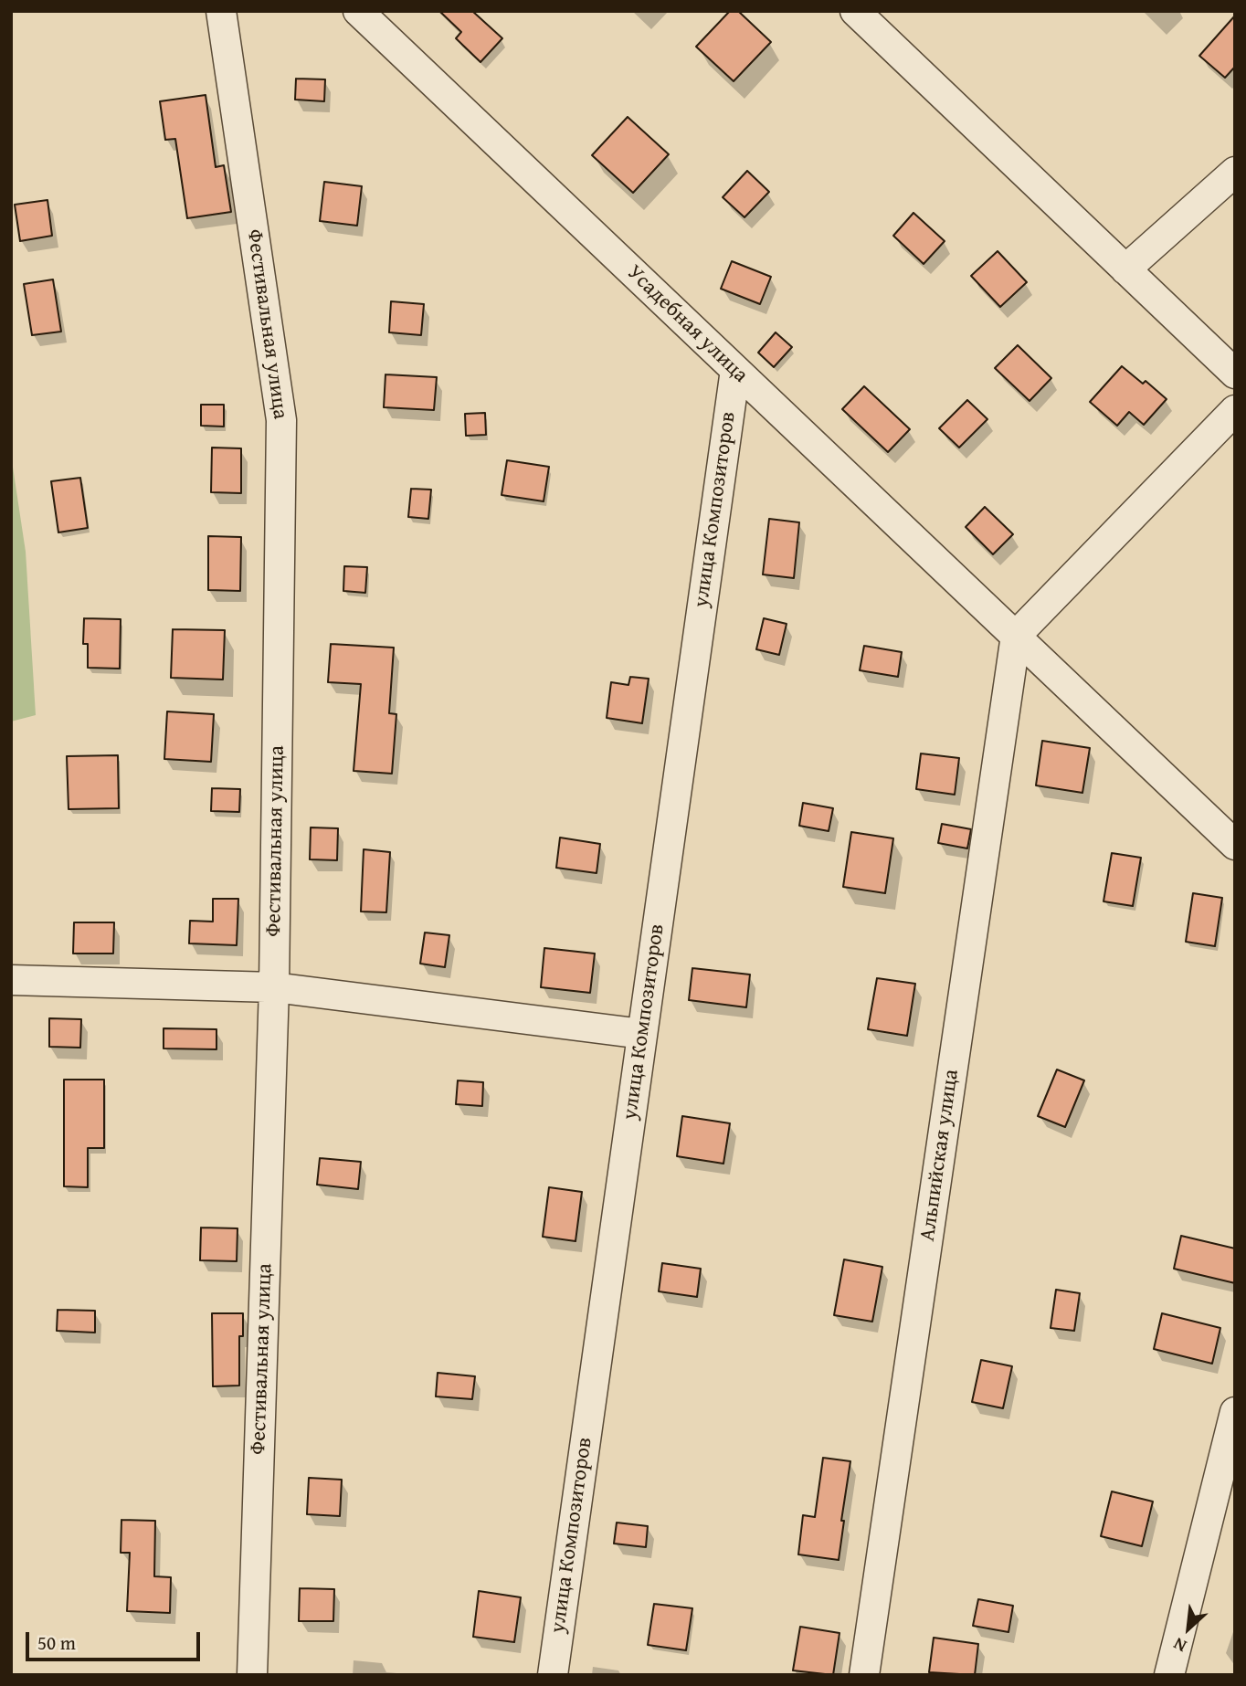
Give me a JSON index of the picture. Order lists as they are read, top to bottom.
{
  "streets": {
    "street": [
      "Фестивальная улица",
      "Усадебная улица",
      "улица Композиторов",
      "Альпийская улица"
    ]
  },
  "crossings": [
    ["Усадебная улица", "улица Композиторов"],
    ["Усадебная улица", "Альпийская улица"]
  ],
  "scale_bar": "50 m",
  "north": "bottom left"
}
